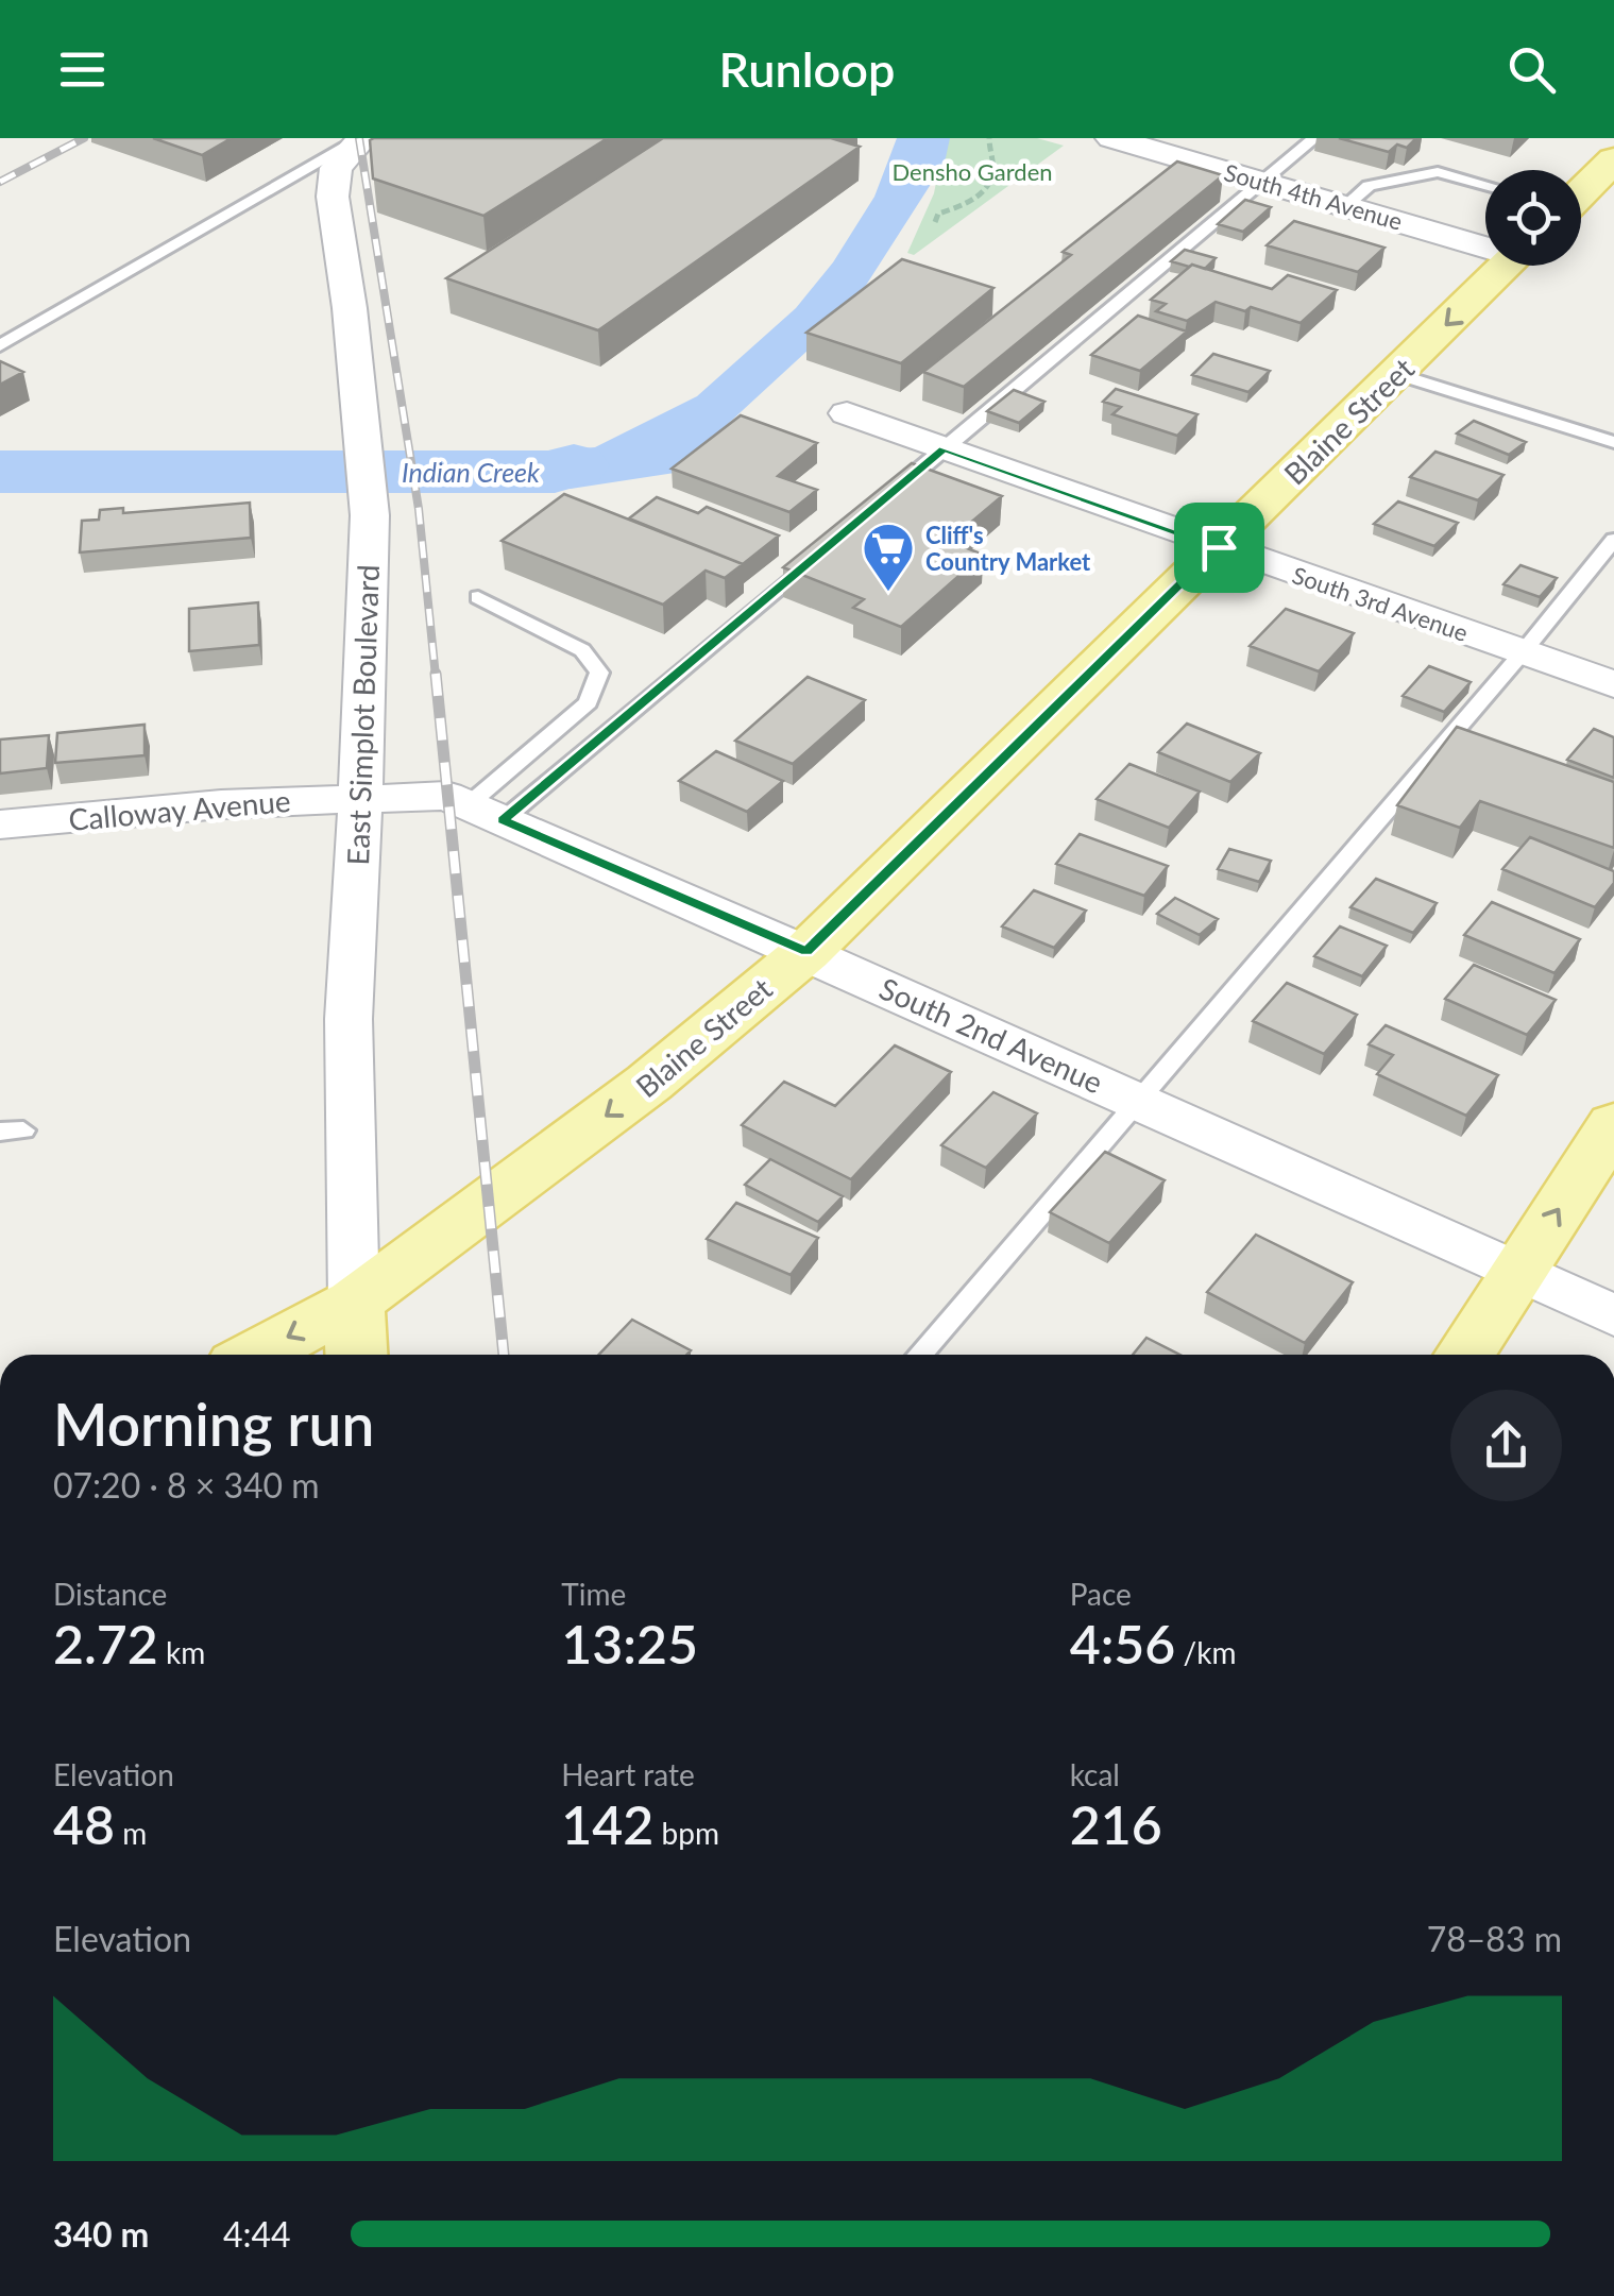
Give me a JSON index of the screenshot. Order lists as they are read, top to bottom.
{
  "streets": {
    "main road": ["Blaine Street"],
    "street": [
      "South 4th Avenue",
      "South 3rd Avenue",
      "East Simplot Boulevard",
      "Calloway Avenue",
      "South 2nd Avenue"
    ]
  },
  "crossings": [
    ["Blaine Street", "South 3rd Avenue"],
    ["Blaine Street", "East Simplot Boulevard"],
    ["Blaine Street", "South 2nd Avenue"],
    ["East Simplot Boulevard", "Calloway Avenue"],
    ["East Simplot Boulevard", "South 2nd Avenue"],
    ["Calloway Avenue", "South 2nd Avenue"]
  ],
  "one_way": ["Blaine Street"],
  "water": ["Indian Creek"],
  "parks": ["Densho Garden"],
  "places": {
    "supermarket": ["Cliff's Country Market"]
  },
  "page": {
    "header": "Runloop",
    "heading": ["Morning run", "07:20 · 8 × 340 m"],
    "stats": [
      ["Distance", "2.72 km"],
      ["Time", "13:25"],
      ["Pace", "4:56 /km"],
      ["Elevation", "48 m"],
      ["Heart rate", "142 bpm"],
      ["kcal", "216"]
    ],
    "chart": ["Elevation", "78–83 m"],
    "list": [
      {
        "name": "340 m",
        "note": "4:44"
      }
    ]
  }
}
